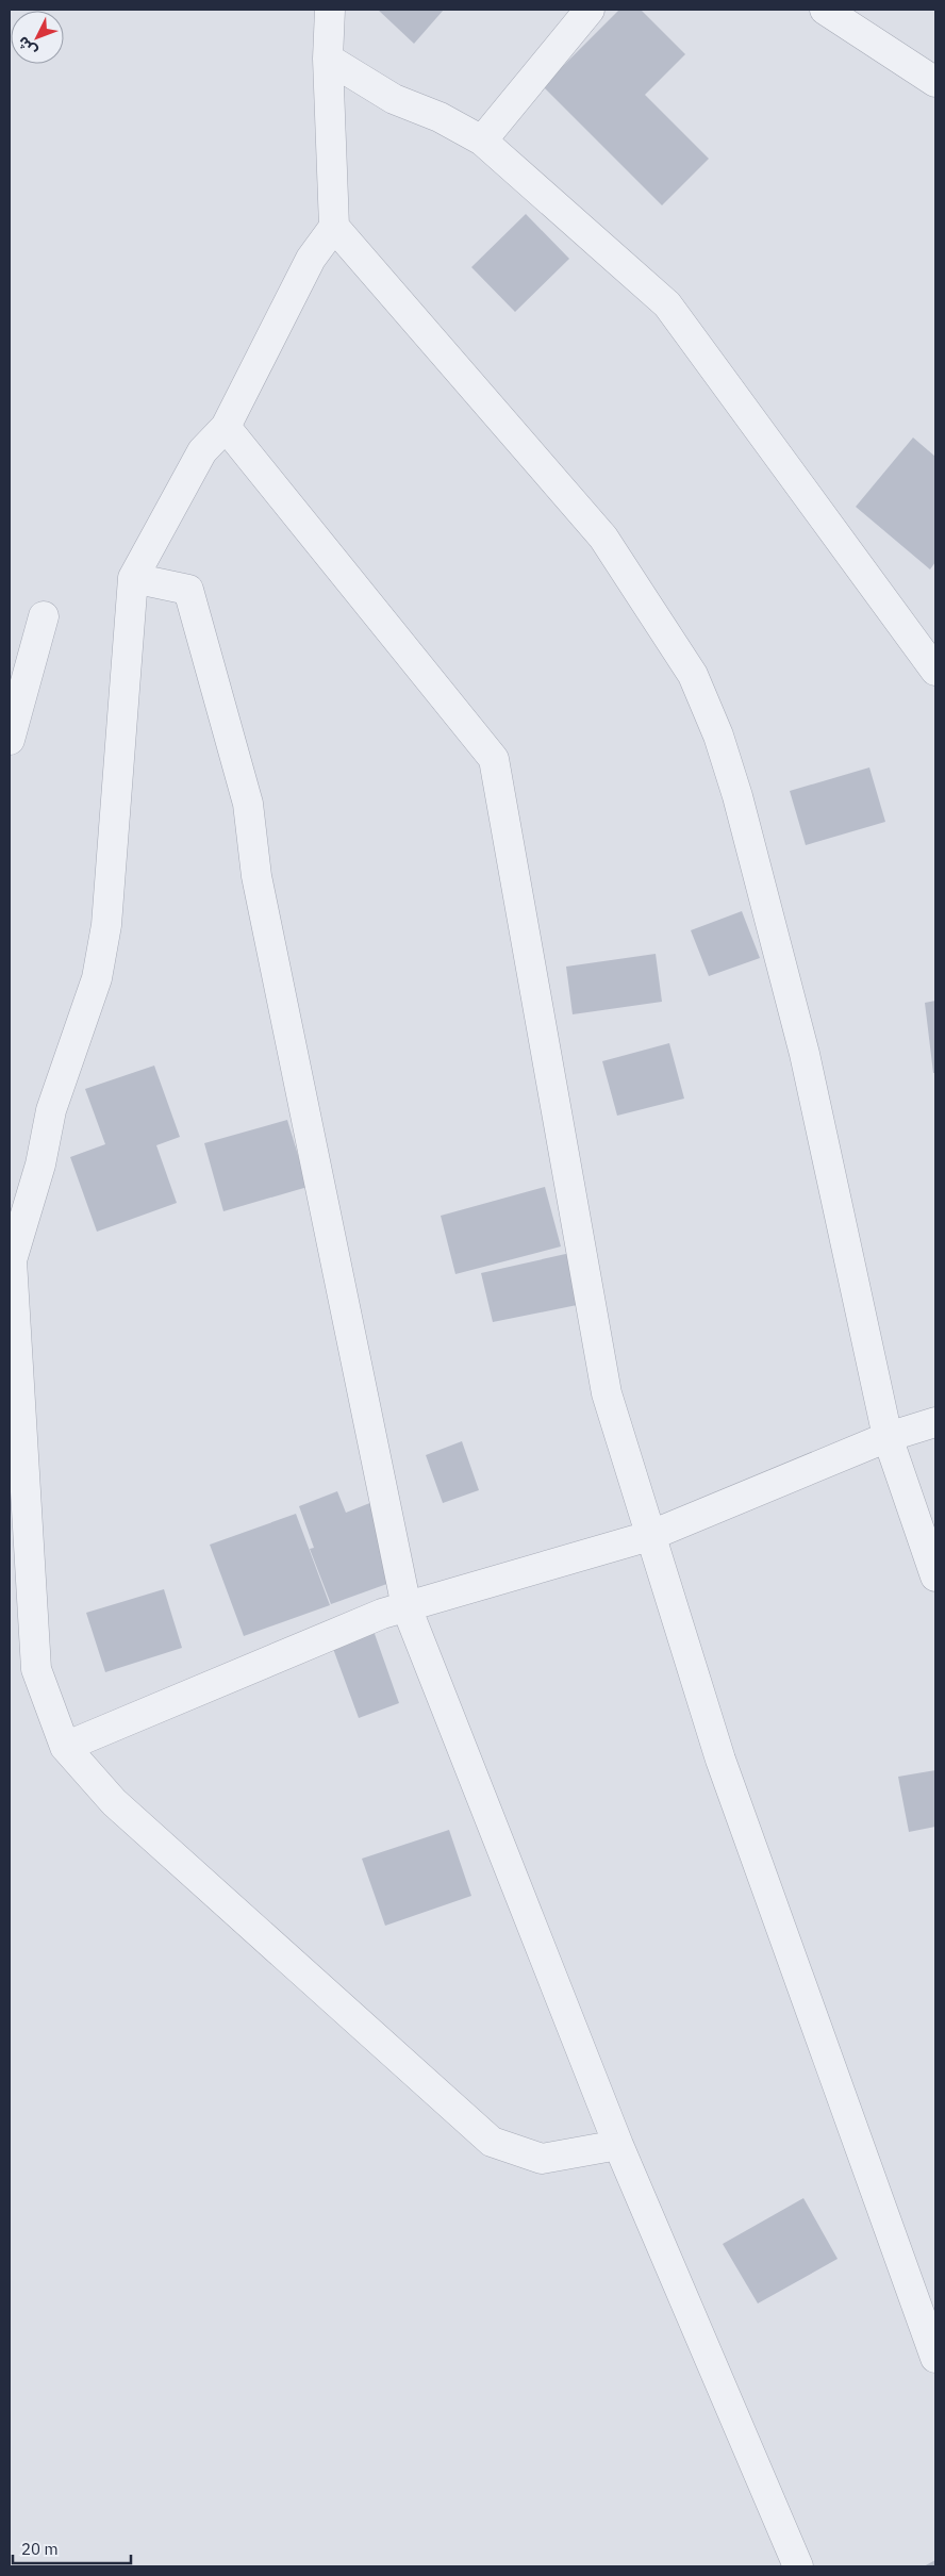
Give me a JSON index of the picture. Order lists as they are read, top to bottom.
{
  "scale_bar": "20 m",
  "north": "bottom left"
}
